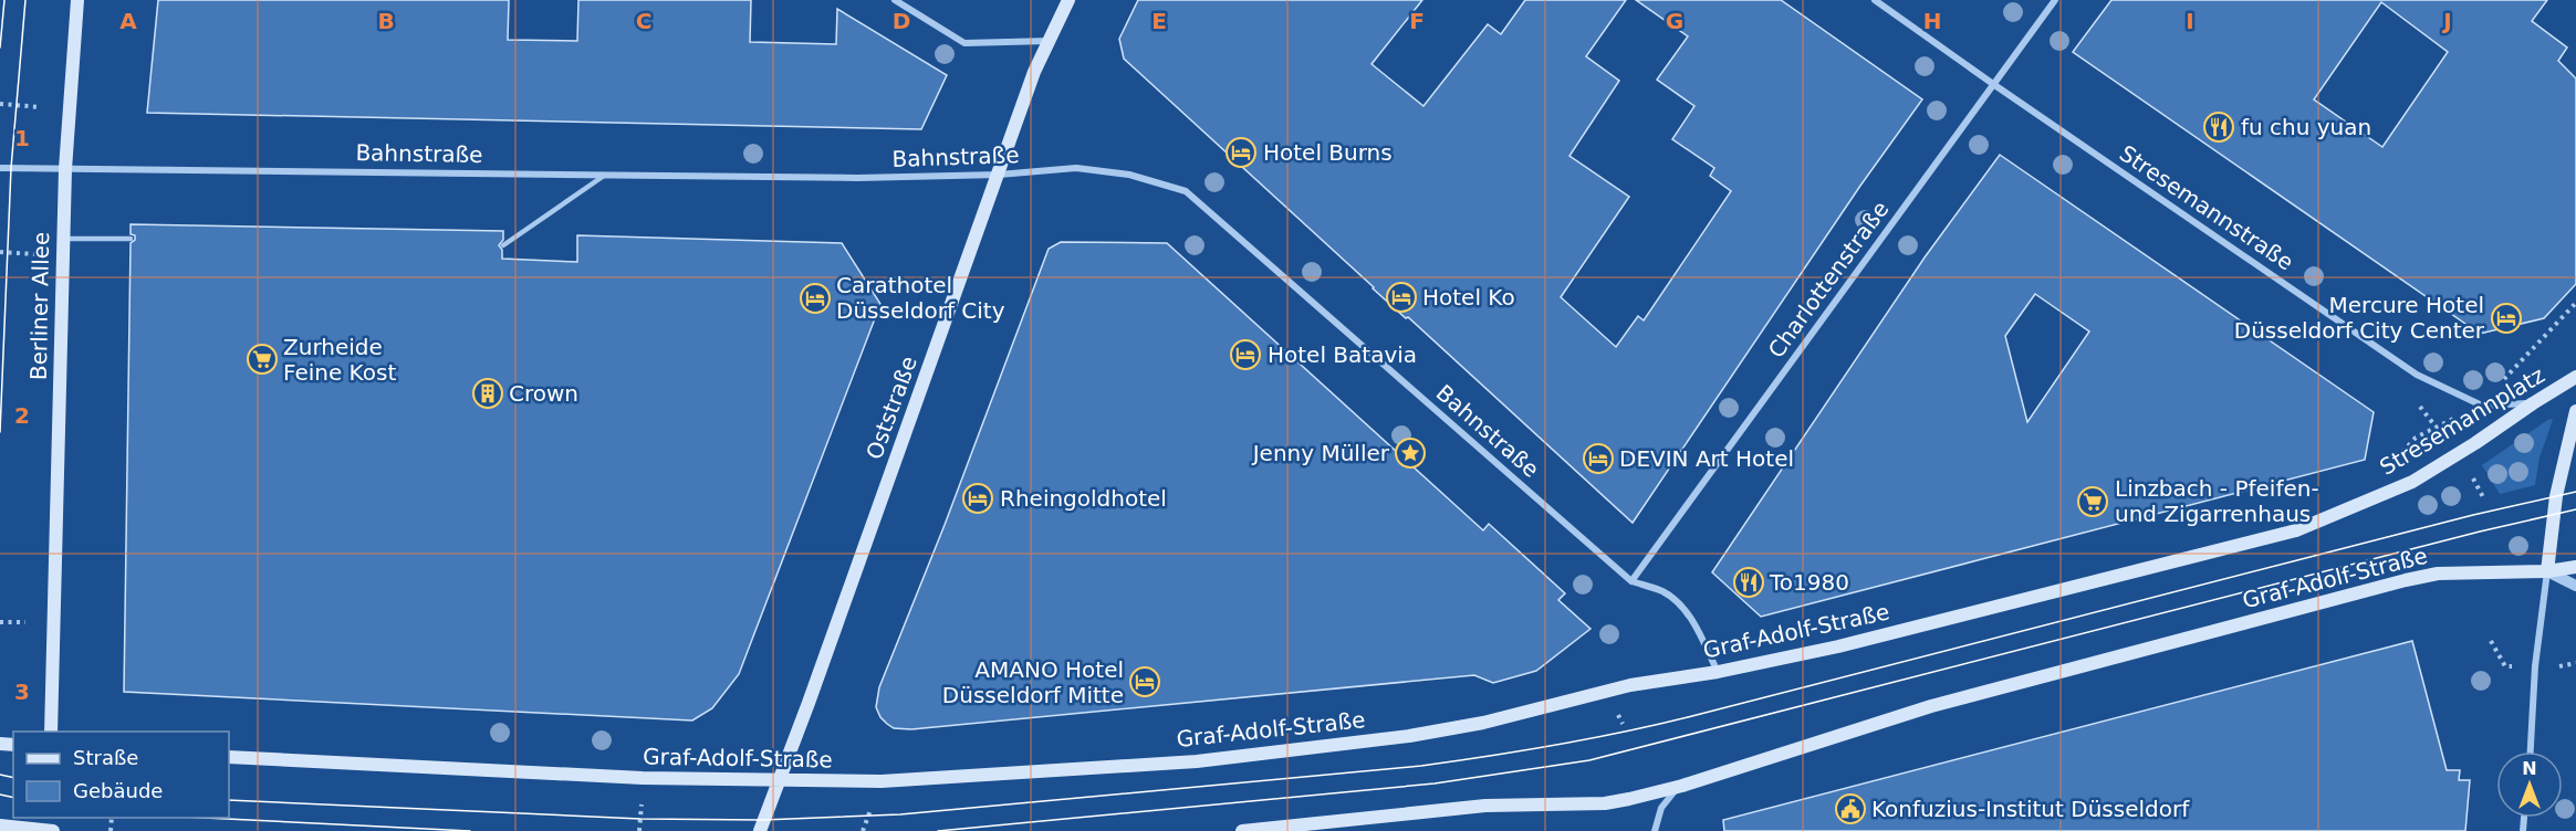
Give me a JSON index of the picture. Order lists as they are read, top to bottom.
{
  "streets": {
    "main road": [
      "Berliner Allee",
      "Oststraße",
      "Stresemannplatz",
      "Graf-Adolf-Straße"
    ],
    "street": ["Bahnstraße", "Stresemannstraße", "Charlottenstraße"]
  },
  "crossings": [
    ["Bahnstraße", "Charlottenstraße"],
    ["Bahnstraße", "Berliner Allee"],
    ["Bahnstraße", "Oststraße"],
    ["Bahnstraße", "Graf-Adolf-Straße"],
    ["Stresemannstraße", "Charlottenstraße"],
    ["Stresemannstraße", "Stresemannplatz"],
    ["Oststraße", "Graf-Adolf-Straße"],
    ["Stresemannplatz", "Graf-Adolf-Straße"]
  ],
  "places": {
    "restaurant": ["fu chu yuan", "To1980"],
    "hotel": [
      "Hotel Burns",
      "Hotel Ko",
      "Carathotel Düsseldorf City",
      "Mercure Hotel Düsseldorf City Center",
      "Hotel Batavia",
      "DEVIN Art Hotel",
      "Rheingoldhotel",
      "AMANO Hotel Düsseldorf Mitte"
    ],
    "supermarket": ["Zurheide Feine Kost", "Linzbach - Pfeifen- und Zigarrenhaus"],
    "building": ["Crown"],
    "place": ["Jenny Müller"],
    "public building": ["Konfuzius-Institut Düsseldorf"]
  },
  "legend": ["Straße", "Gebäude"],
  "north": "top",
  "grid": {
    "columns": [
      "A",
      "B",
      "C",
      "D",
      "E",
      "F",
      "G",
      "H",
      "I",
      "J"
    ],
    "rows": ["1", "2", "3"]
  }
}
